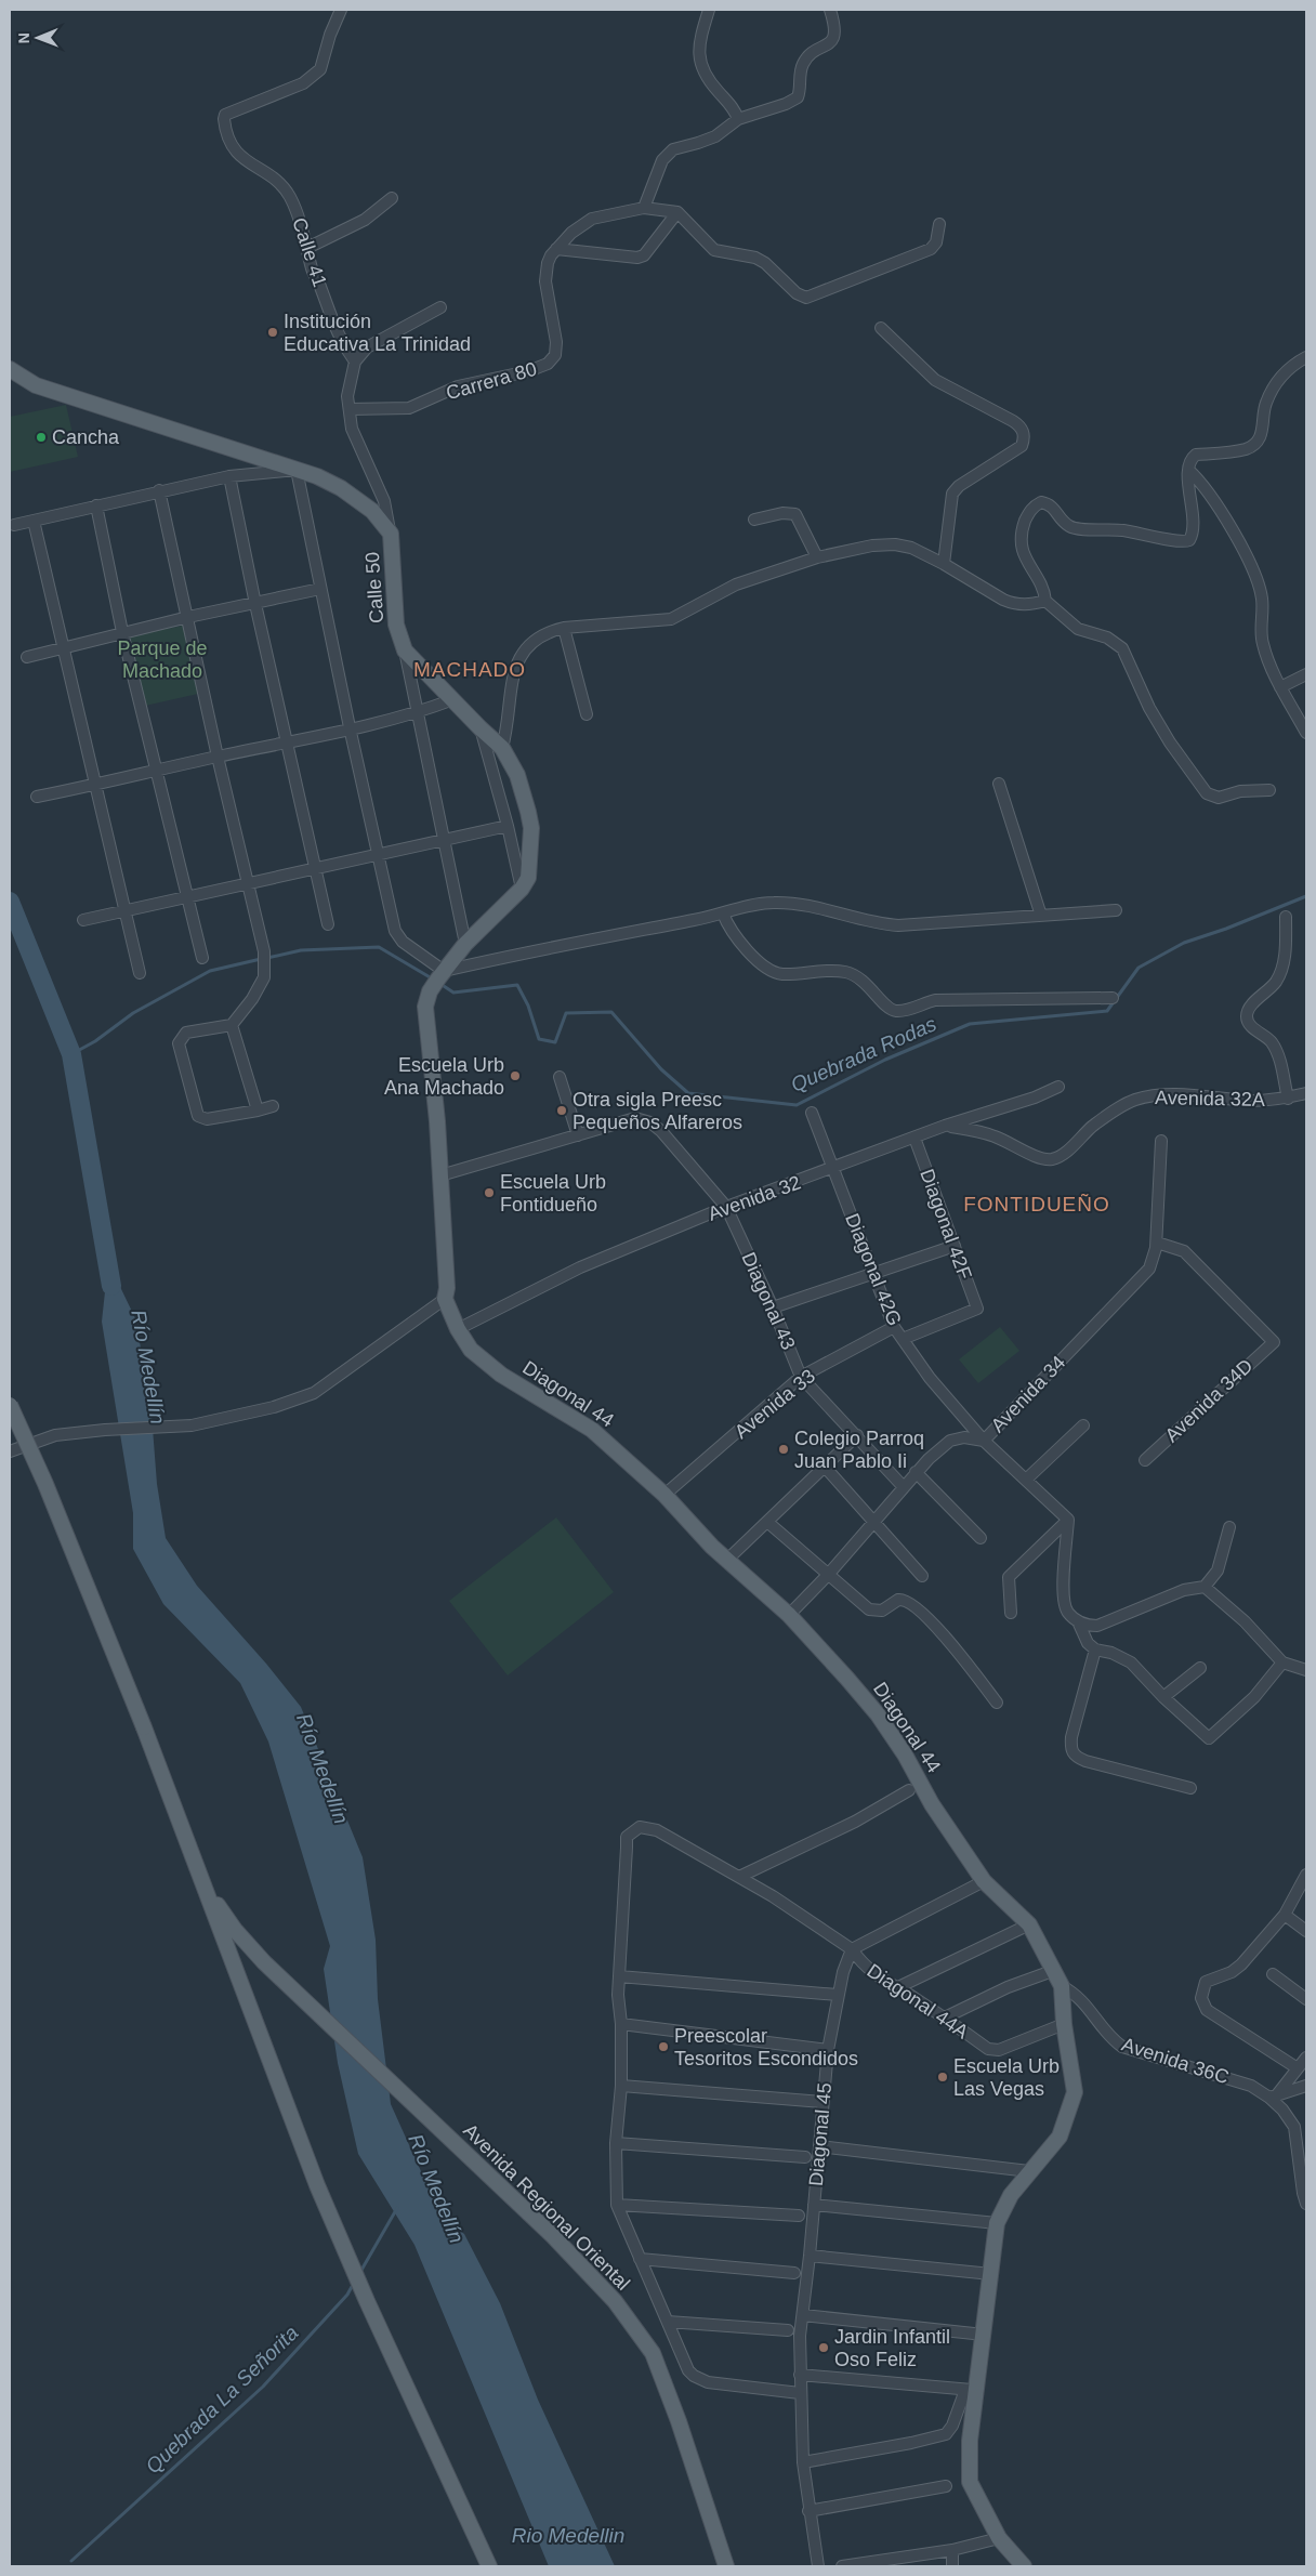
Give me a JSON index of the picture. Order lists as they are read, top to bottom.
{
  "streets": {
    "main road": ["Calle 50", "Diagonal 44", "Avenida Regional Oriental"],
    "street": [
      "Calle 41",
      "Carrera 80",
      "Avenida 32A",
      "Avenida 32",
      "Diagonal 42F",
      "Diagonal 42G",
      "Diagonal 43",
      "Avenida 34",
      "Avenida 34D",
      "Avenida 33",
      "Diagonal 44A",
      "Avenida 36C",
      "Diagonal 45"
    ]
  },
  "crossings": [
    ["Avenida 32A", "Avenida 32"],
    ["Avenida 32", "Diagonal 42F"],
    ["Avenida 32", "Diagonal 42G"],
    ["Avenida 32", "Diagonal 43"],
    ["Avenida 32", "Diagonal 44"],
    ["Diagonal 42F", "Diagonal 42G"],
    ["Diagonal 42G", "Avenida 34"],
    ["Diagonal 42G", "Avenida 33"],
    ["Diagonal 43", "Avenida 34"],
    ["Diagonal 43", "Avenida 33"],
    ["Diagonal 44", "Avenida 34"],
    ["Diagonal 44", "Avenida 33"],
    ["Diagonal 44", "Diagonal 44A"],
    ["Diagonal 44", "Avenida 36C"],
    ["Avenida 34", "Avenida 34D"],
    ["Diagonal 44A", "Diagonal 45"]
  ],
  "districts": ["MACHADO", "FONTIDUEÑO"],
  "water": [
    "Quebrada Rodas",
    "Río Medellín",
    "Quebrada La Señorita",
    "Rio Medellin"
  ],
  "parks": ["Parque de Machado"],
  "places": [
    "Institución Educativa La Trinidad",
    "Cancha",
    "Escuela Urb Ana Machado",
    "Otra sigla Preesc Pequeños Alfareros",
    "Escuela Urb Fontidueño",
    "Colegio Parroq Juan Pablo Ii",
    "Preescolar Tesoritos Escondidos",
    "Escuela Urb Las Vegas",
    "Jardin Infantil Oso Feliz"
  ],
  "north": "left"
}
